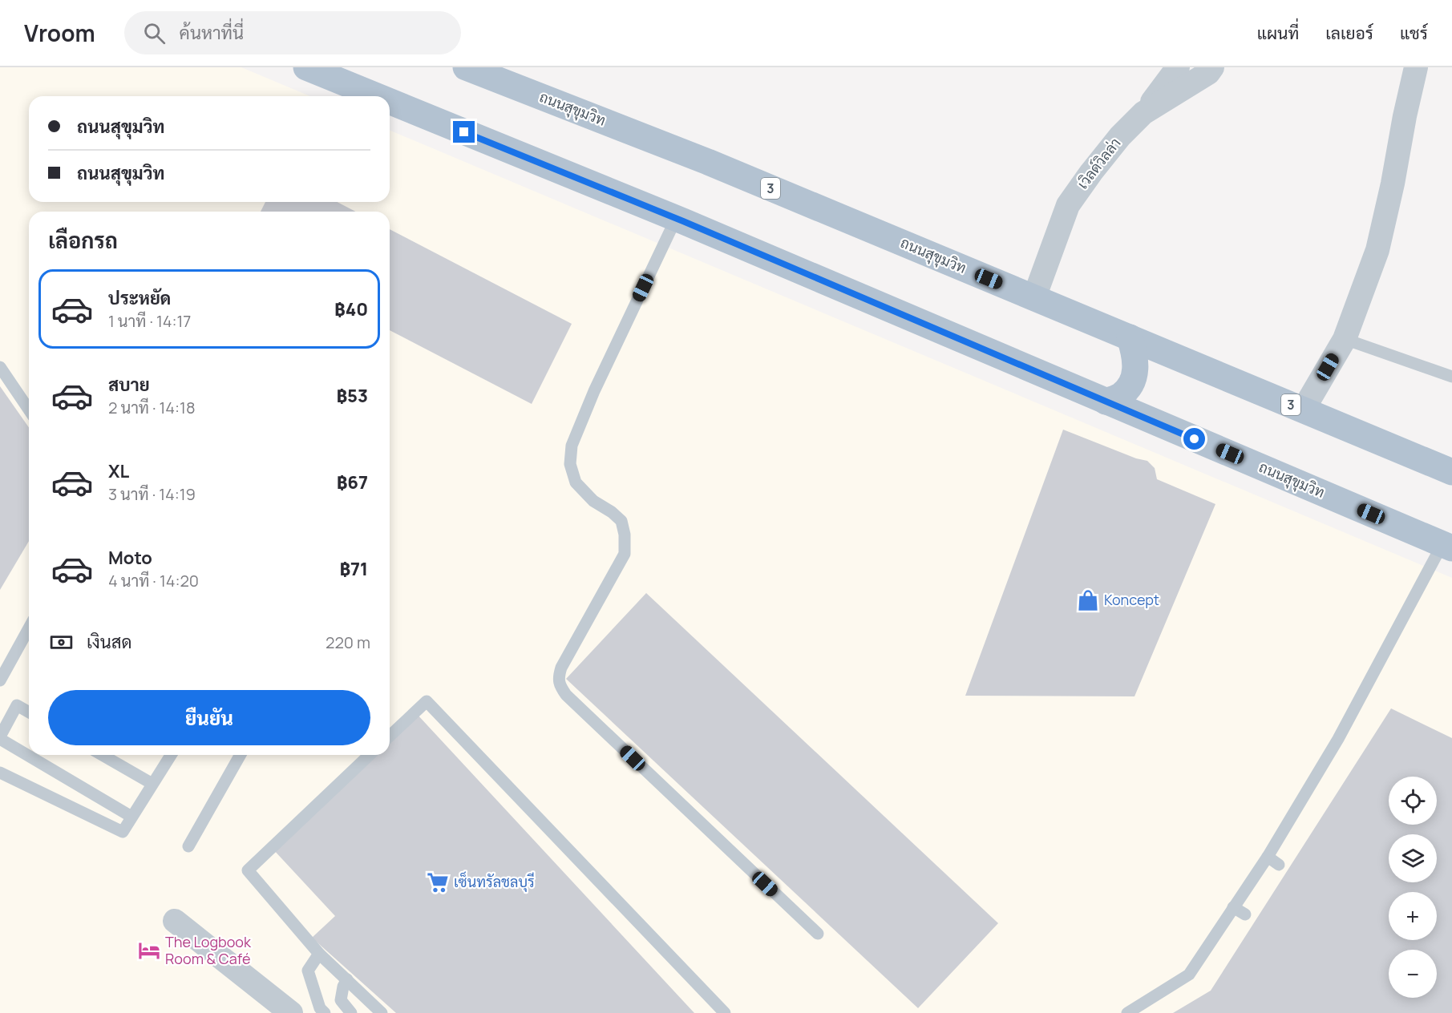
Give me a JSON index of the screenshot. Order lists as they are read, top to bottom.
{
  "streets": {
    "main road": ["ถนนสุขุมวิท", "3"],
    "street": ["เวิลด์วิลล่า"]
  },
  "crossings": [
    ["ถนนสุขุมวิท", "เวิลด์วิลล่า"]
  ],
  "places": {
    "shop": ["Koncept"],
    "supermarket": ["เซ็นทรัลชลบุรี"],
    "hotel": ["The Logbook Room & Café"]
  },
  "page": {
    "header": "Vroom",
    "search": "ค้นหาที่นี่",
    "nav": ["แผนที่", "เลเยอร์", "แชร์"],
    "banner": ["ถนนสุขุมวิท", "ถนนสุขุมวิท"],
    "heading": "เลือกรถ",
    "list": [
      {
        "name": "ประหยัด",
        "note": "1 นาที · 14:17",
        "value": "฿40"
      },
      {
        "name": "สบาย",
        "note": "2 นาที · 14:18",
        "value": "฿53"
      },
      {
        "name": "XL",
        "note": "3 นาที · 14:19",
        "value": "฿67"
      },
      {
        "name": "Moto",
        "note": "4 นาที · 14:20",
        "value": "฿71"
      }
    ],
    "pay": ["เงินสด", "220 m"],
    "buttons": "ยืนยัน",
    "map_buttons": ["+", "−"]
  }
}
